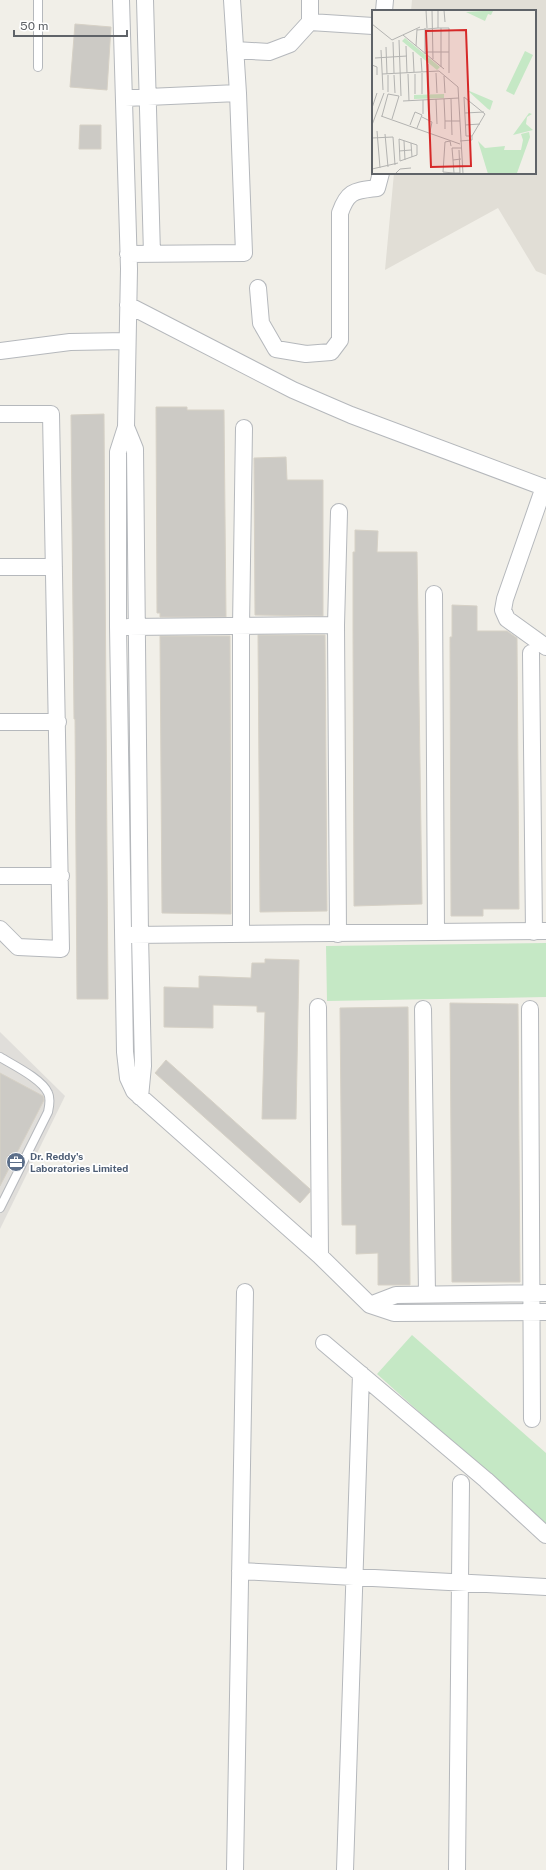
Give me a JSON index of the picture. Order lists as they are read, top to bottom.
{
  "places": {
    "office": ["Dr. Reddy's Laboratories Limited"]
  },
  "scale_bar": "50 m"
}
